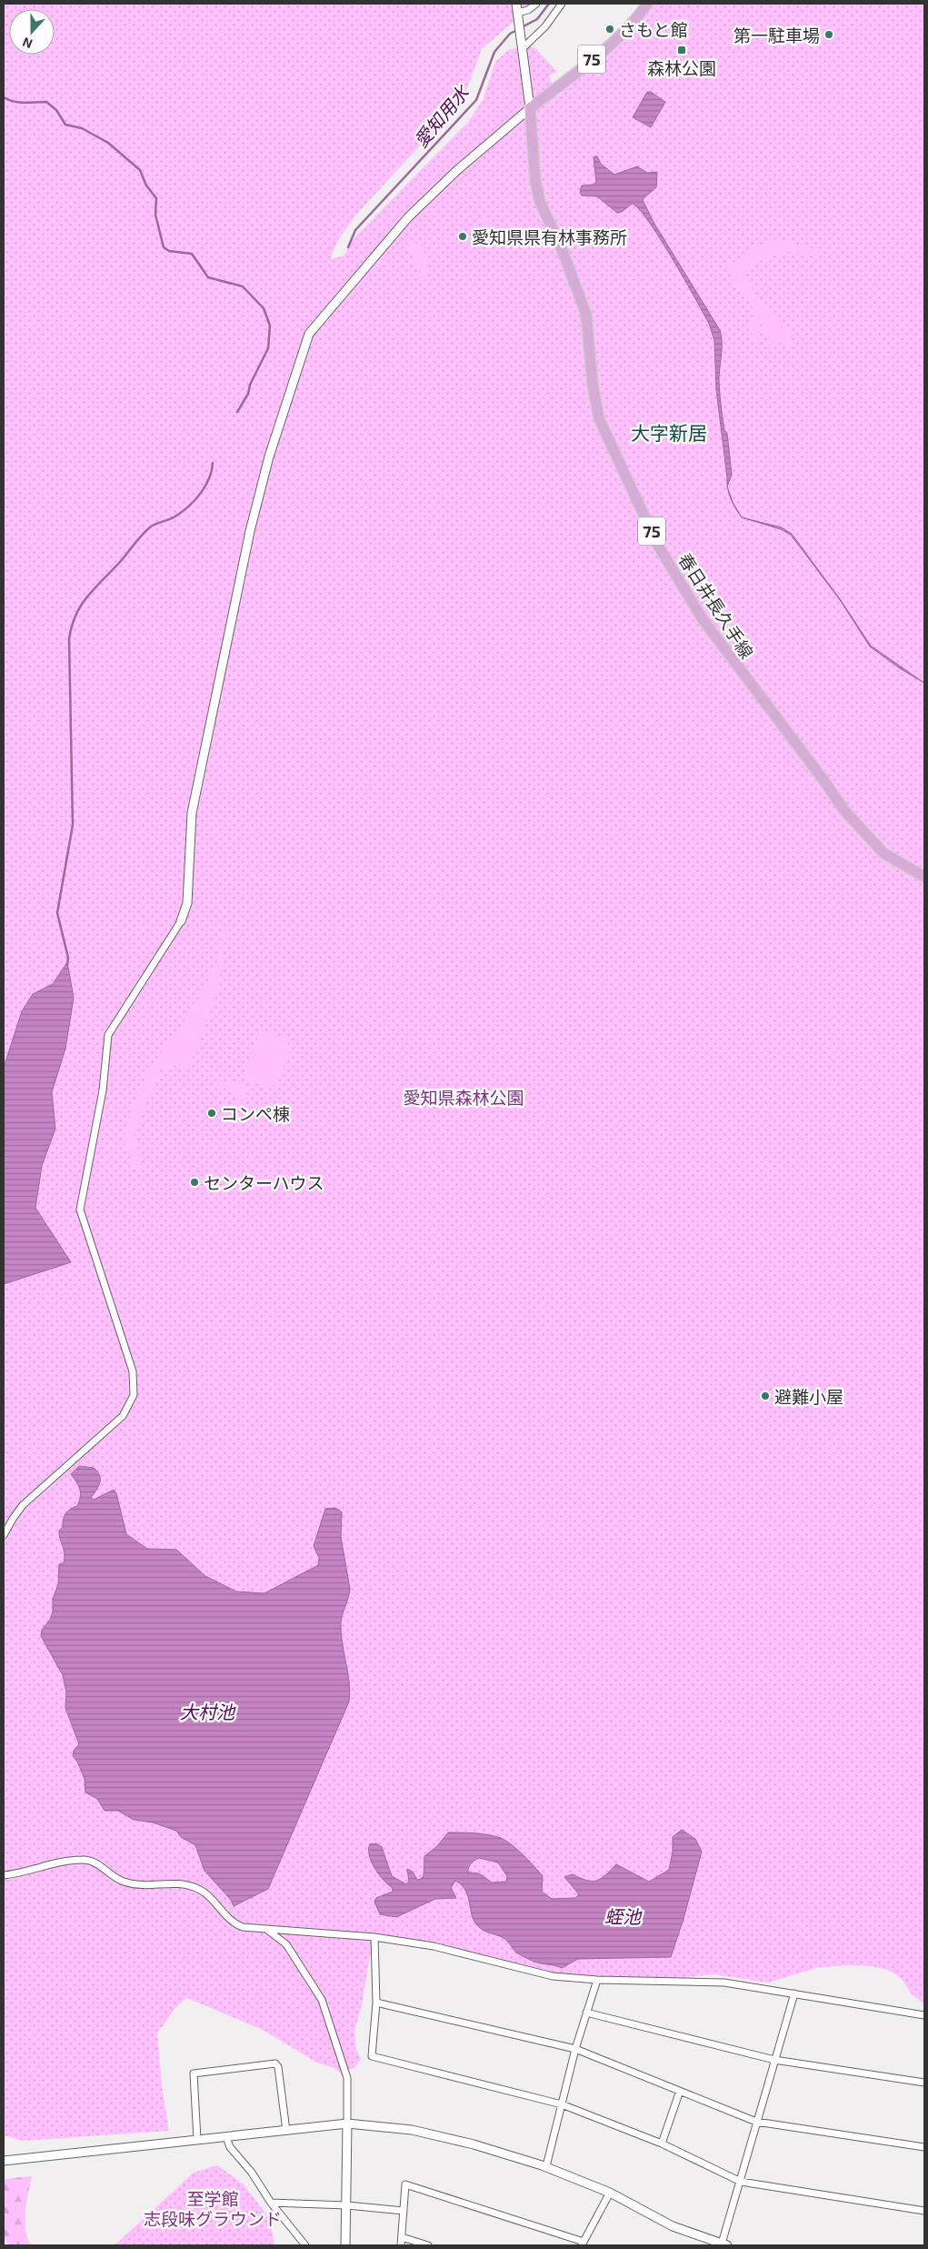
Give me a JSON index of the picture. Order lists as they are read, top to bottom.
{
  "streets": {
    "main road": ["75", "春日井長久手線"]
  },
  "crossings": [
    ["75", "春日井長久手線"]
  ],
  "districts": ["大字新居"],
  "water": ["愛知用水", "大村池", "蛭池"],
  "parks": ["愛知県森林公園", "至学館 志段味グラウンド"],
  "places": {
    "other": [
      "さもと館",
      "第一駐車場",
      "愛知県県有林事務所",
      "コンペ棟",
      "センターハウス",
      "避難小屋"
    ],
    "transit": ["森林公園"]
  },
  "north": "bottom"
}
